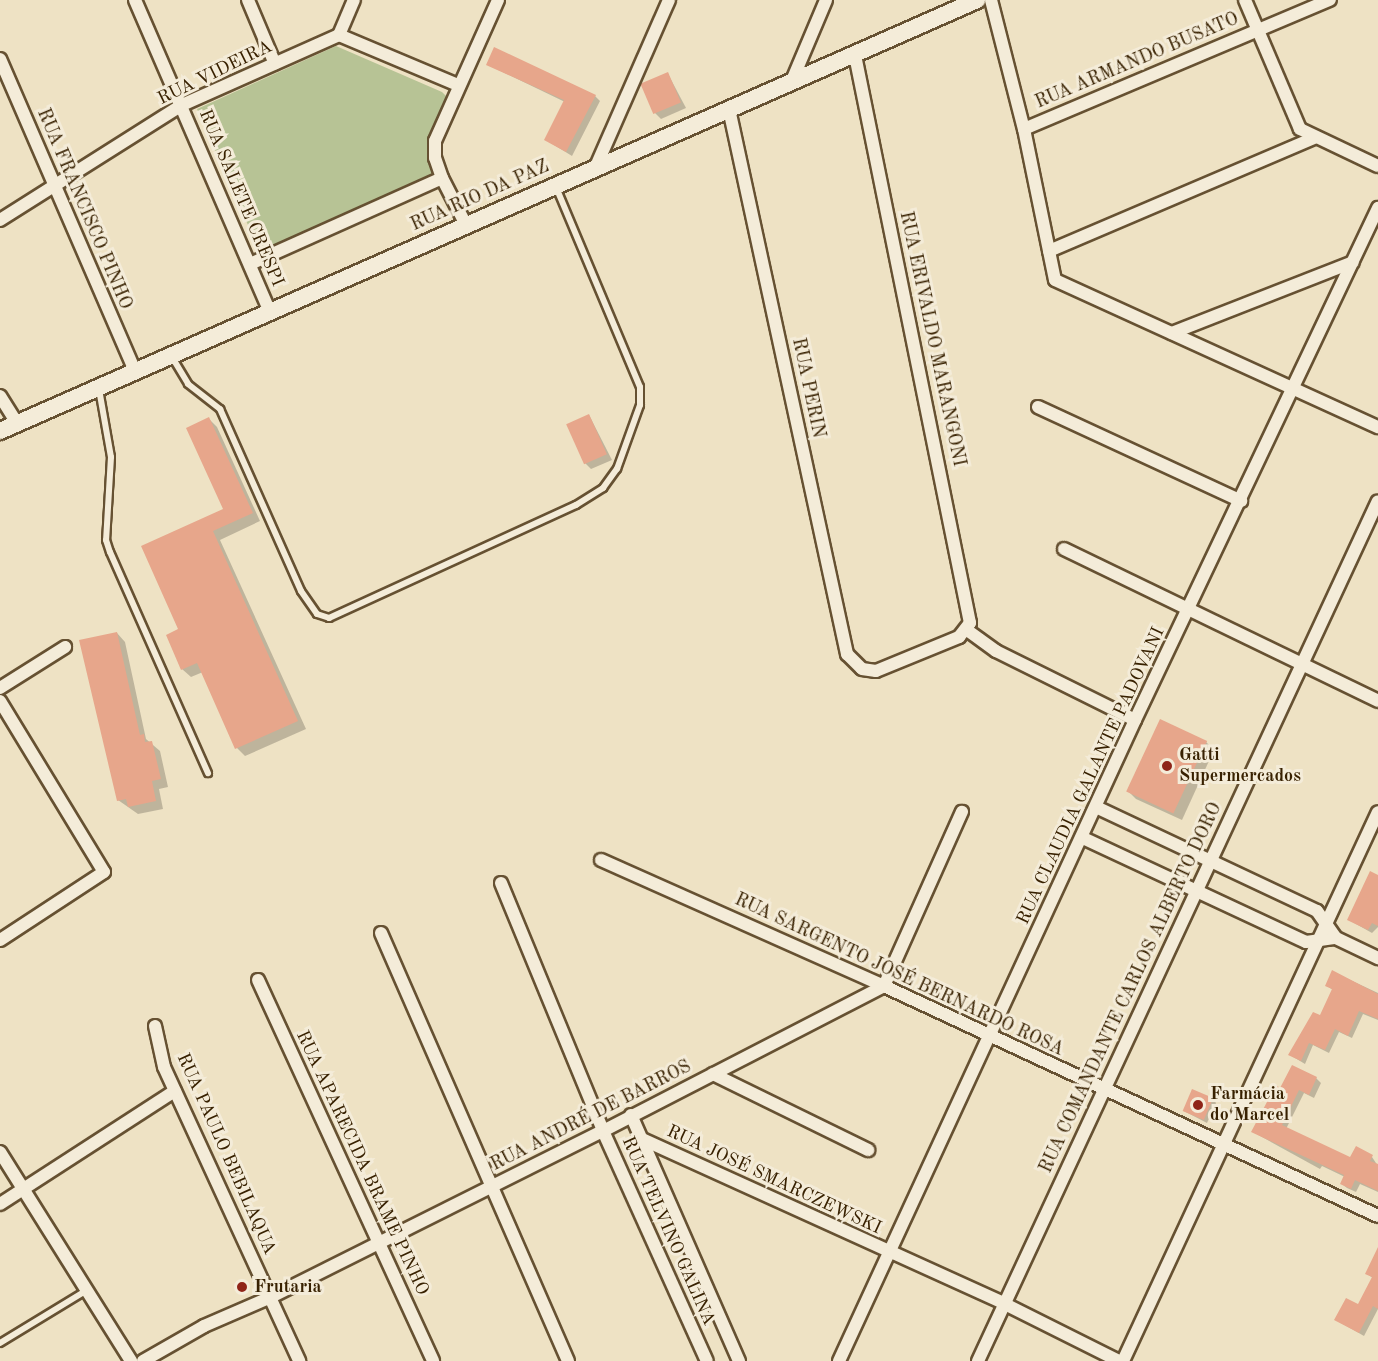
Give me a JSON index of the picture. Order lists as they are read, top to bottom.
{
  "streets": {
    "main road": ["RUA RIO DA PAZ"],
    "street": [
      "RUA ARMANDO BUSATO",
      "RUA VIDEIRA",
      "RUA SALETE CRESPI",
      "RUA FRANCISCO PINHO",
      "RUA ERIVALDO MARANGONI",
      "RUA PERIN",
      "RUA CLAUDIA GALANTE PADOVANI",
      "RUA SARGENTO JOSÉ BERNARDO ROSA",
      "RUA COMANDANTE CARLOS ALBERTO DORO",
      "RUA ANDRÉ DE BARROS",
      "RUA PAULO BEBILAQUA",
      "RUA APARECIDA BRAME PINHO",
      "RUA JOSÉ SMARCZEWSKI",
      "RUA TELVINO GALINA"
    ]
  },
  "crossings": [
    ["RUA VIDEIRA", "RUA SALETE CRESPI"],
    ["RUA VIDEIRA", "RUA FRANCISCO PINHO"],
    ["RUA RIO DA PAZ", "RUA SALETE CRESPI"],
    ["RUA RIO DA PAZ", "RUA FRANCISCO PINHO"],
    ["RUA RIO DA PAZ", "RUA ERIVALDO MARANGONI"],
    ["RUA RIO DA PAZ", "RUA PERIN"],
    ["RUA ERIVALDO MARANGONI", "RUA PERIN"],
    ["RUA CLAUDIA GALANTE PADOVANI", "RUA SARGENTO JOSÉ BERNARDO ROSA"],
    ["RUA CLAUDIA GALANTE PADOVANI", "RUA JOSÉ SMARCZEWSKI"],
    ["RUA SARGENTO JOSÉ BERNARDO ROSA", "RUA COMANDANTE CARLOS ALBERTO DORO"],
    ["RUA SARGENTO JOSÉ BERNARDO ROSA", "RUA ANDRÉ DE BARROS"],
    ["RUA COMANDANTE CARLOS ALBERTO DORO", "RUA JOSÉ SMARCZEWSKI"],
    ["RUA ANDRÉ DE BARROS", "RUA PAULO BEBILAQUA"],
    ["RUA ANDRÉ DE BARROS", "RUA APARECIDA BRAME PINHO"],
    ["RUA ANDRÉ DE BARROS", "RUA TELVINO GALINA"],
    ["RUA JOSÉ SMARCZEWSKI", "RUA TELVINO GALINA"]
  ],
  "places": ["Gatti Supermercados", "Farmácia do Marcel", "Frutaria"]
}
